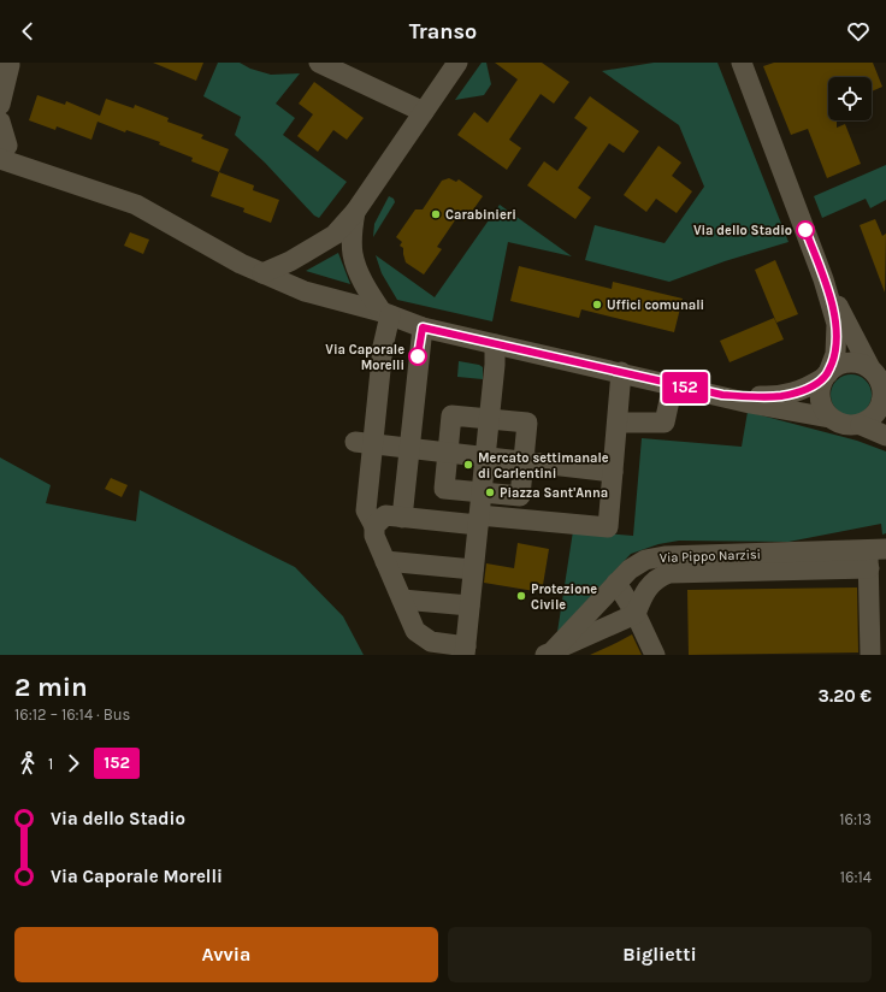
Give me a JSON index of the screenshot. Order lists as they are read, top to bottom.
{
  "streets": {
    "street": ["Via Pippo Narzisi"]
  },
  "places": [
    "Carabinieri",
    "Via dello Stadio",
    "Uffici comunali",
    "Via Caporale Morelli",
    "Mercato settimanale di Carlentini",
    "Piazza Sant'Anna",
    "Protezione Civile"
  ],
  "lines": ["bus line 152"],
  "page": {
    "header": "Transo",
    "on_map": "152",
    "heading": ["2 min", "16:12 – 16:14 · Bus", "3.20 €"],
    "legs": ["1", "152"],
    "list": [
      {
        "name": "Via dello Stadio",
        "value": "16:13"
      },
      {
        "name": "Via Caporale Morelli",
        "value": "16:14"
      }
    ],
    "buttons": ["Avvia", "Biglietti"]
  }
}
